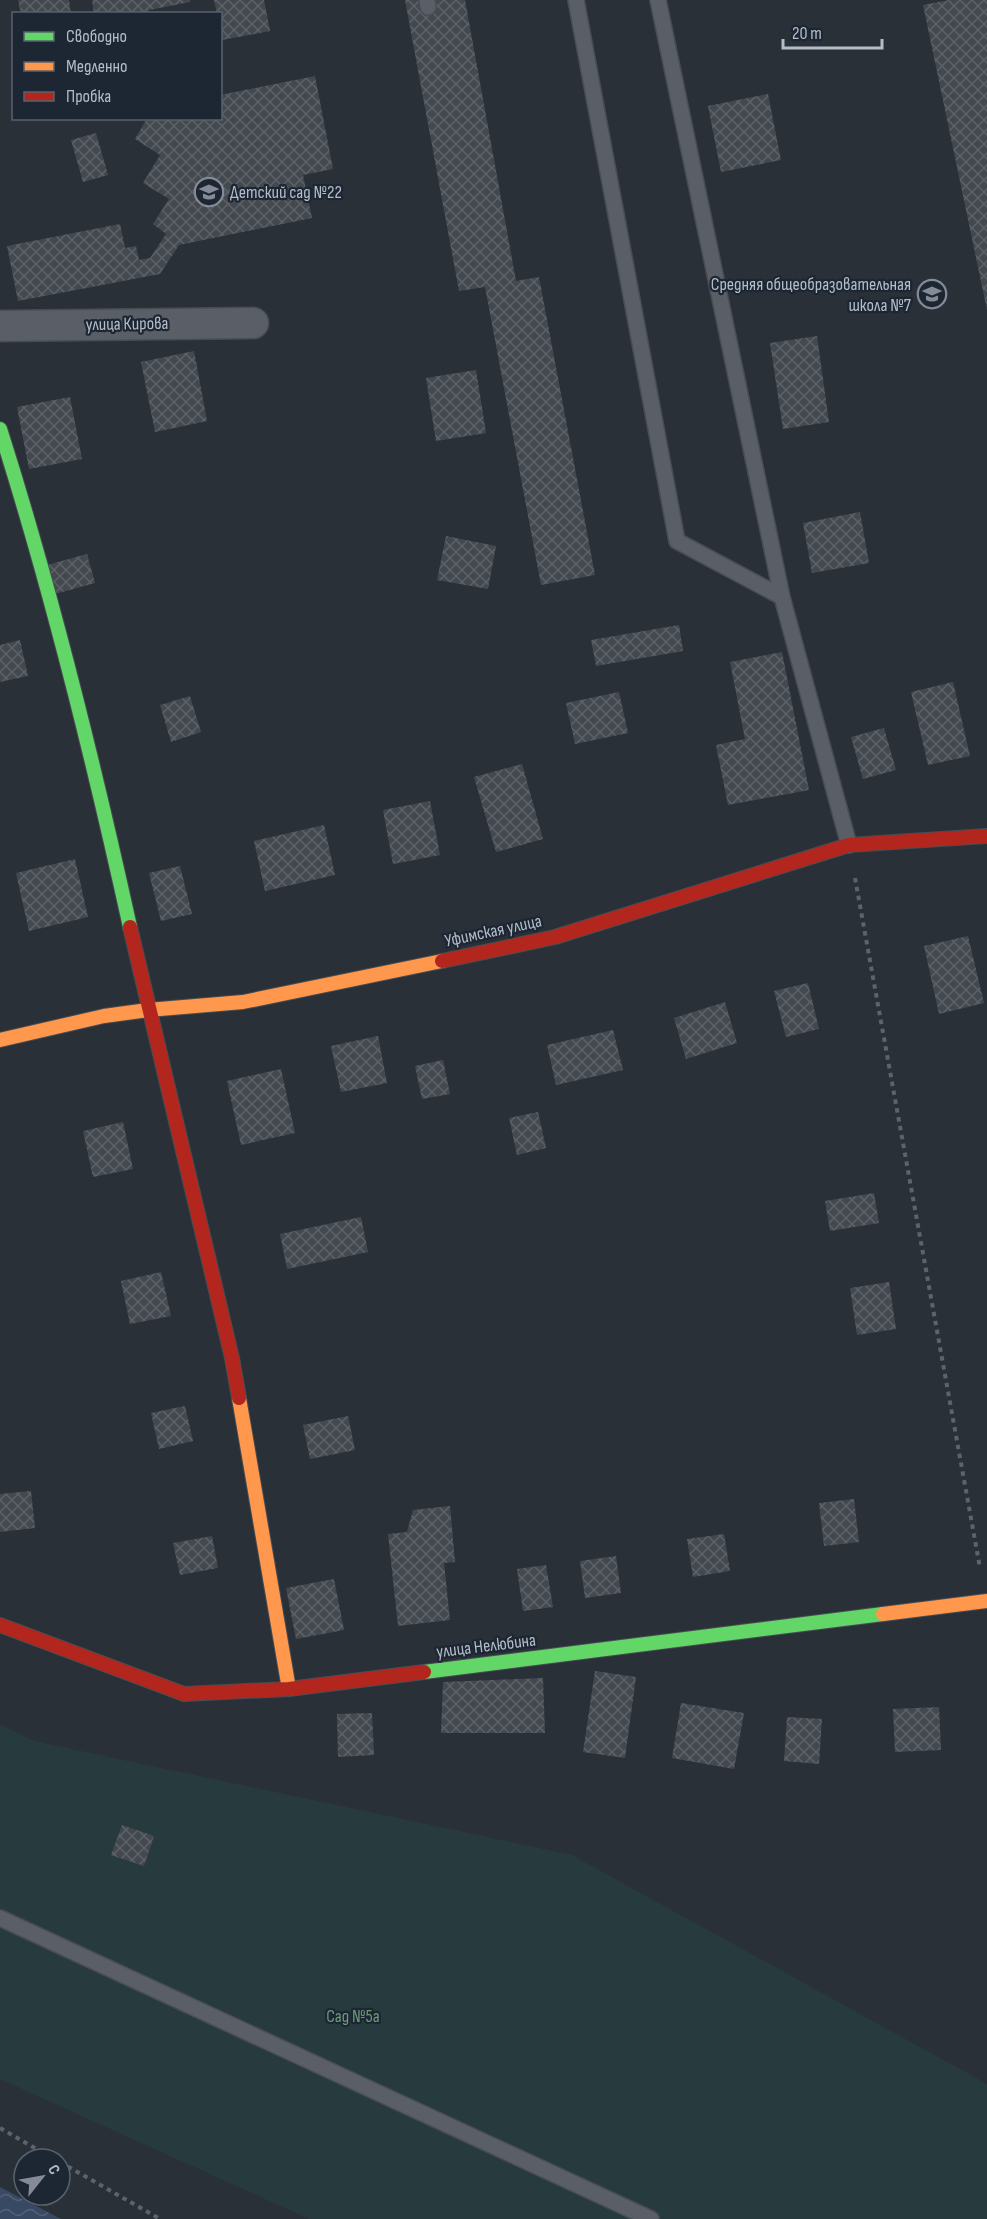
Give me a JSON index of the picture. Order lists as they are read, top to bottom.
{
  "streets": {
    "street": ["улица Кирова", "Уфимская улица", "улица Нелюбина"]
  },
  "parks": ["Сад №5а"],
  "places": {
    "school or university": ["Детский сад №22", "Средняя общеобразовательная школа №7"]
  },
  "legend": ["Свободно", "Медленно", "Пробка"],
  "scale_bar": "20 m",
  "north": "top right"
}
